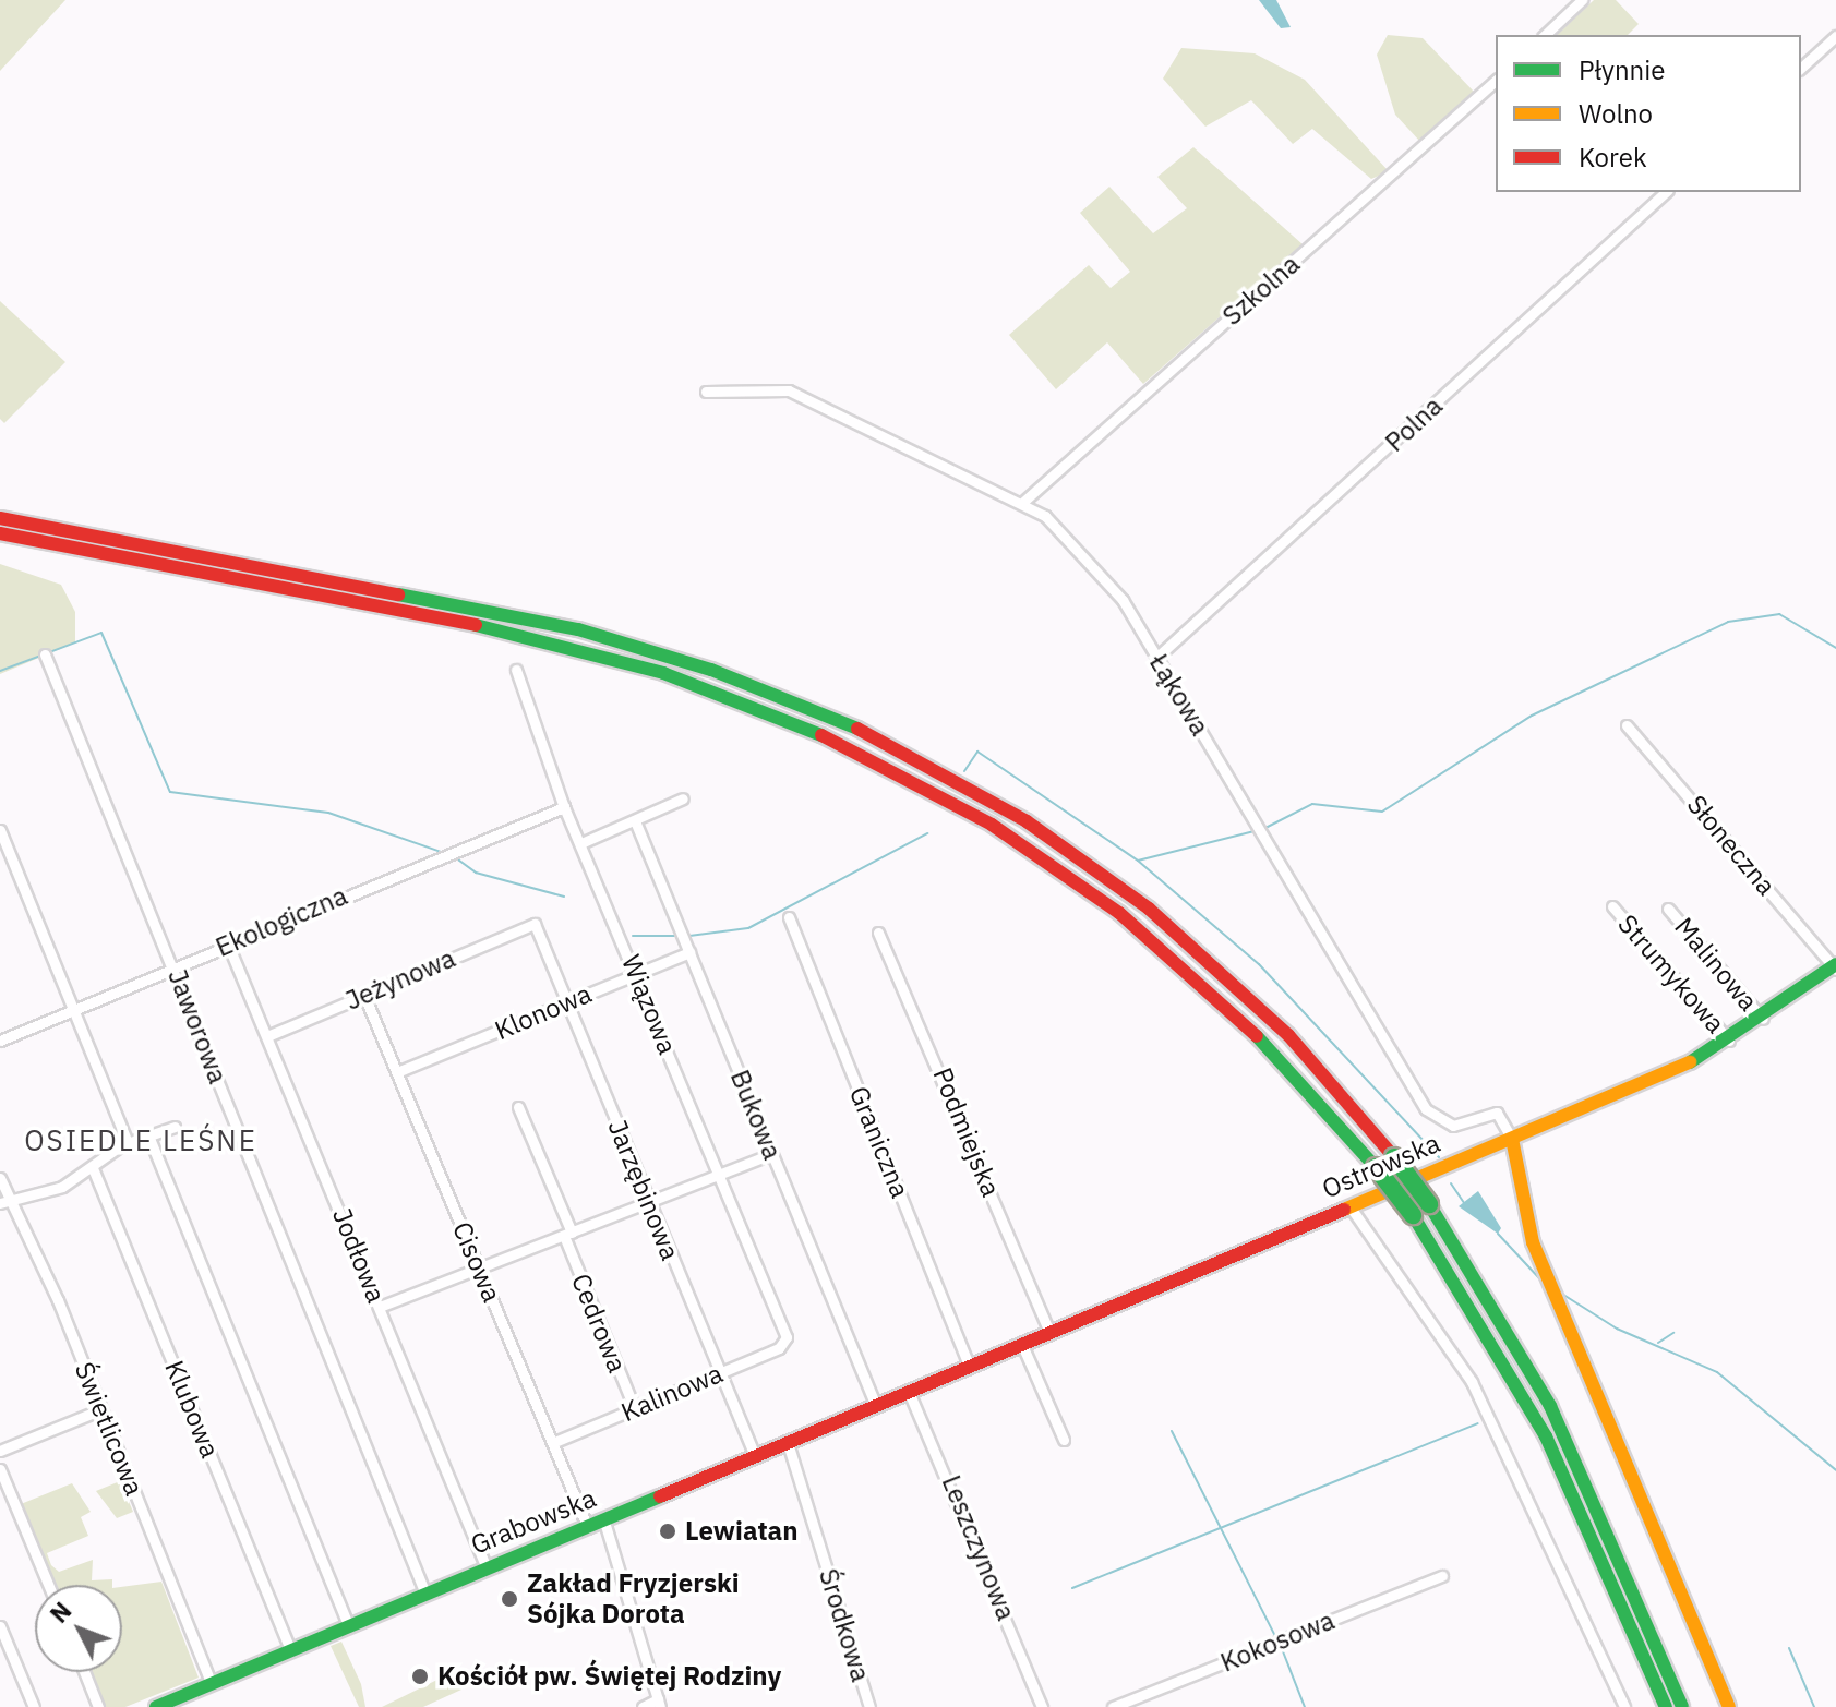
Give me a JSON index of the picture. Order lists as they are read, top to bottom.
{
  "streets": {
    "main road": ["Ostrowska", "Grabowska"],
    "street": [
      "Szkolna",
      "Polna",
      "Łąkowa",
      "Słoneczna",
      "Ekologiczna",
      "Malinowa",
      "Strumykowa",
      "Jeżynowa",
      "Wiązowa",
      "Klonowa",
      "Jaworowa",
      "Bukowa",
      "Podmiejska",
      "Graniczna",
      "Jarzębinowa",
      "Jodłowa",
      "Cisowa",
      "Cedrowa",
      "Kalinowa",
      "Klubowa",
      "Świetlicowa",
      "Leszczynowa",
      "Środkowa",
      "Kokosowa"
    ]
  },
  "crossings": [
    ["Szkolna", "Łąkowa"],
    ["Polna", "Łąkowa"],
    ["Łąkowa", "Ostrowska"],
    ["Słoneczna", "Ostrowska"],
    ["Ekologiczna", "Wiązowa"],
    ["Ekologiczna", "Jaworowa"],
    ["Ekologiczna", "Jodłowa"],
    ["Malinowa", "Ostrowska"],
    ["Strumykowa", "Ostrowska"],
    ["Jeżynowa", "Jarzębinowa"],
    ["Jeżynowa", "Jodłowa"],
    ["Jeżynowa", "Cisowa"],
    ["Wiązowa", "Klonowa"],
    ["Wiązowa", "Kalinowa"],
    ["Klonowa", "Bukowa"],
    ["Klonowa", "Jarzębinowa"],
    ["Klonowa", "Cisowa"],
    ["Jaworowa", "Grabowska"],
    ["Bukowa", "Grabowska"],
    ["Podmiejska", "Ostrowska"],
    ["Graniczna", "Ostrowska"],
    ["Ostrowska", "Grabowska"],
    ["Jarzębinowa", "Kalinowa"],
    ["Jarzębinowa", "Grabowska"],
    ["Jodłowa", "Grabowska"],
    ["Cisowa", "Kalinowa"],
    ["Cisowa", "Grabowska"],
    ["Cedrowa", "Kalinowa"],
    ["Klubowa", "Grabowska"],
    ["Świetlicowa", "Grabowska"],
    ["Grabowska", "Leszczynowa"],
    ["Grabowska", "Środkowa"]
  ],
  "districts": ["OSIEDLE LEŚNE"],
  "places": ["Lewiatan", "Zakład Fryzjerski Sójka Dorota", "Kościół pw. Świętej Rodziny"],
  "legend": ["Płynnie", "Wolno", "Korek"],
  "north": "top left"
}
